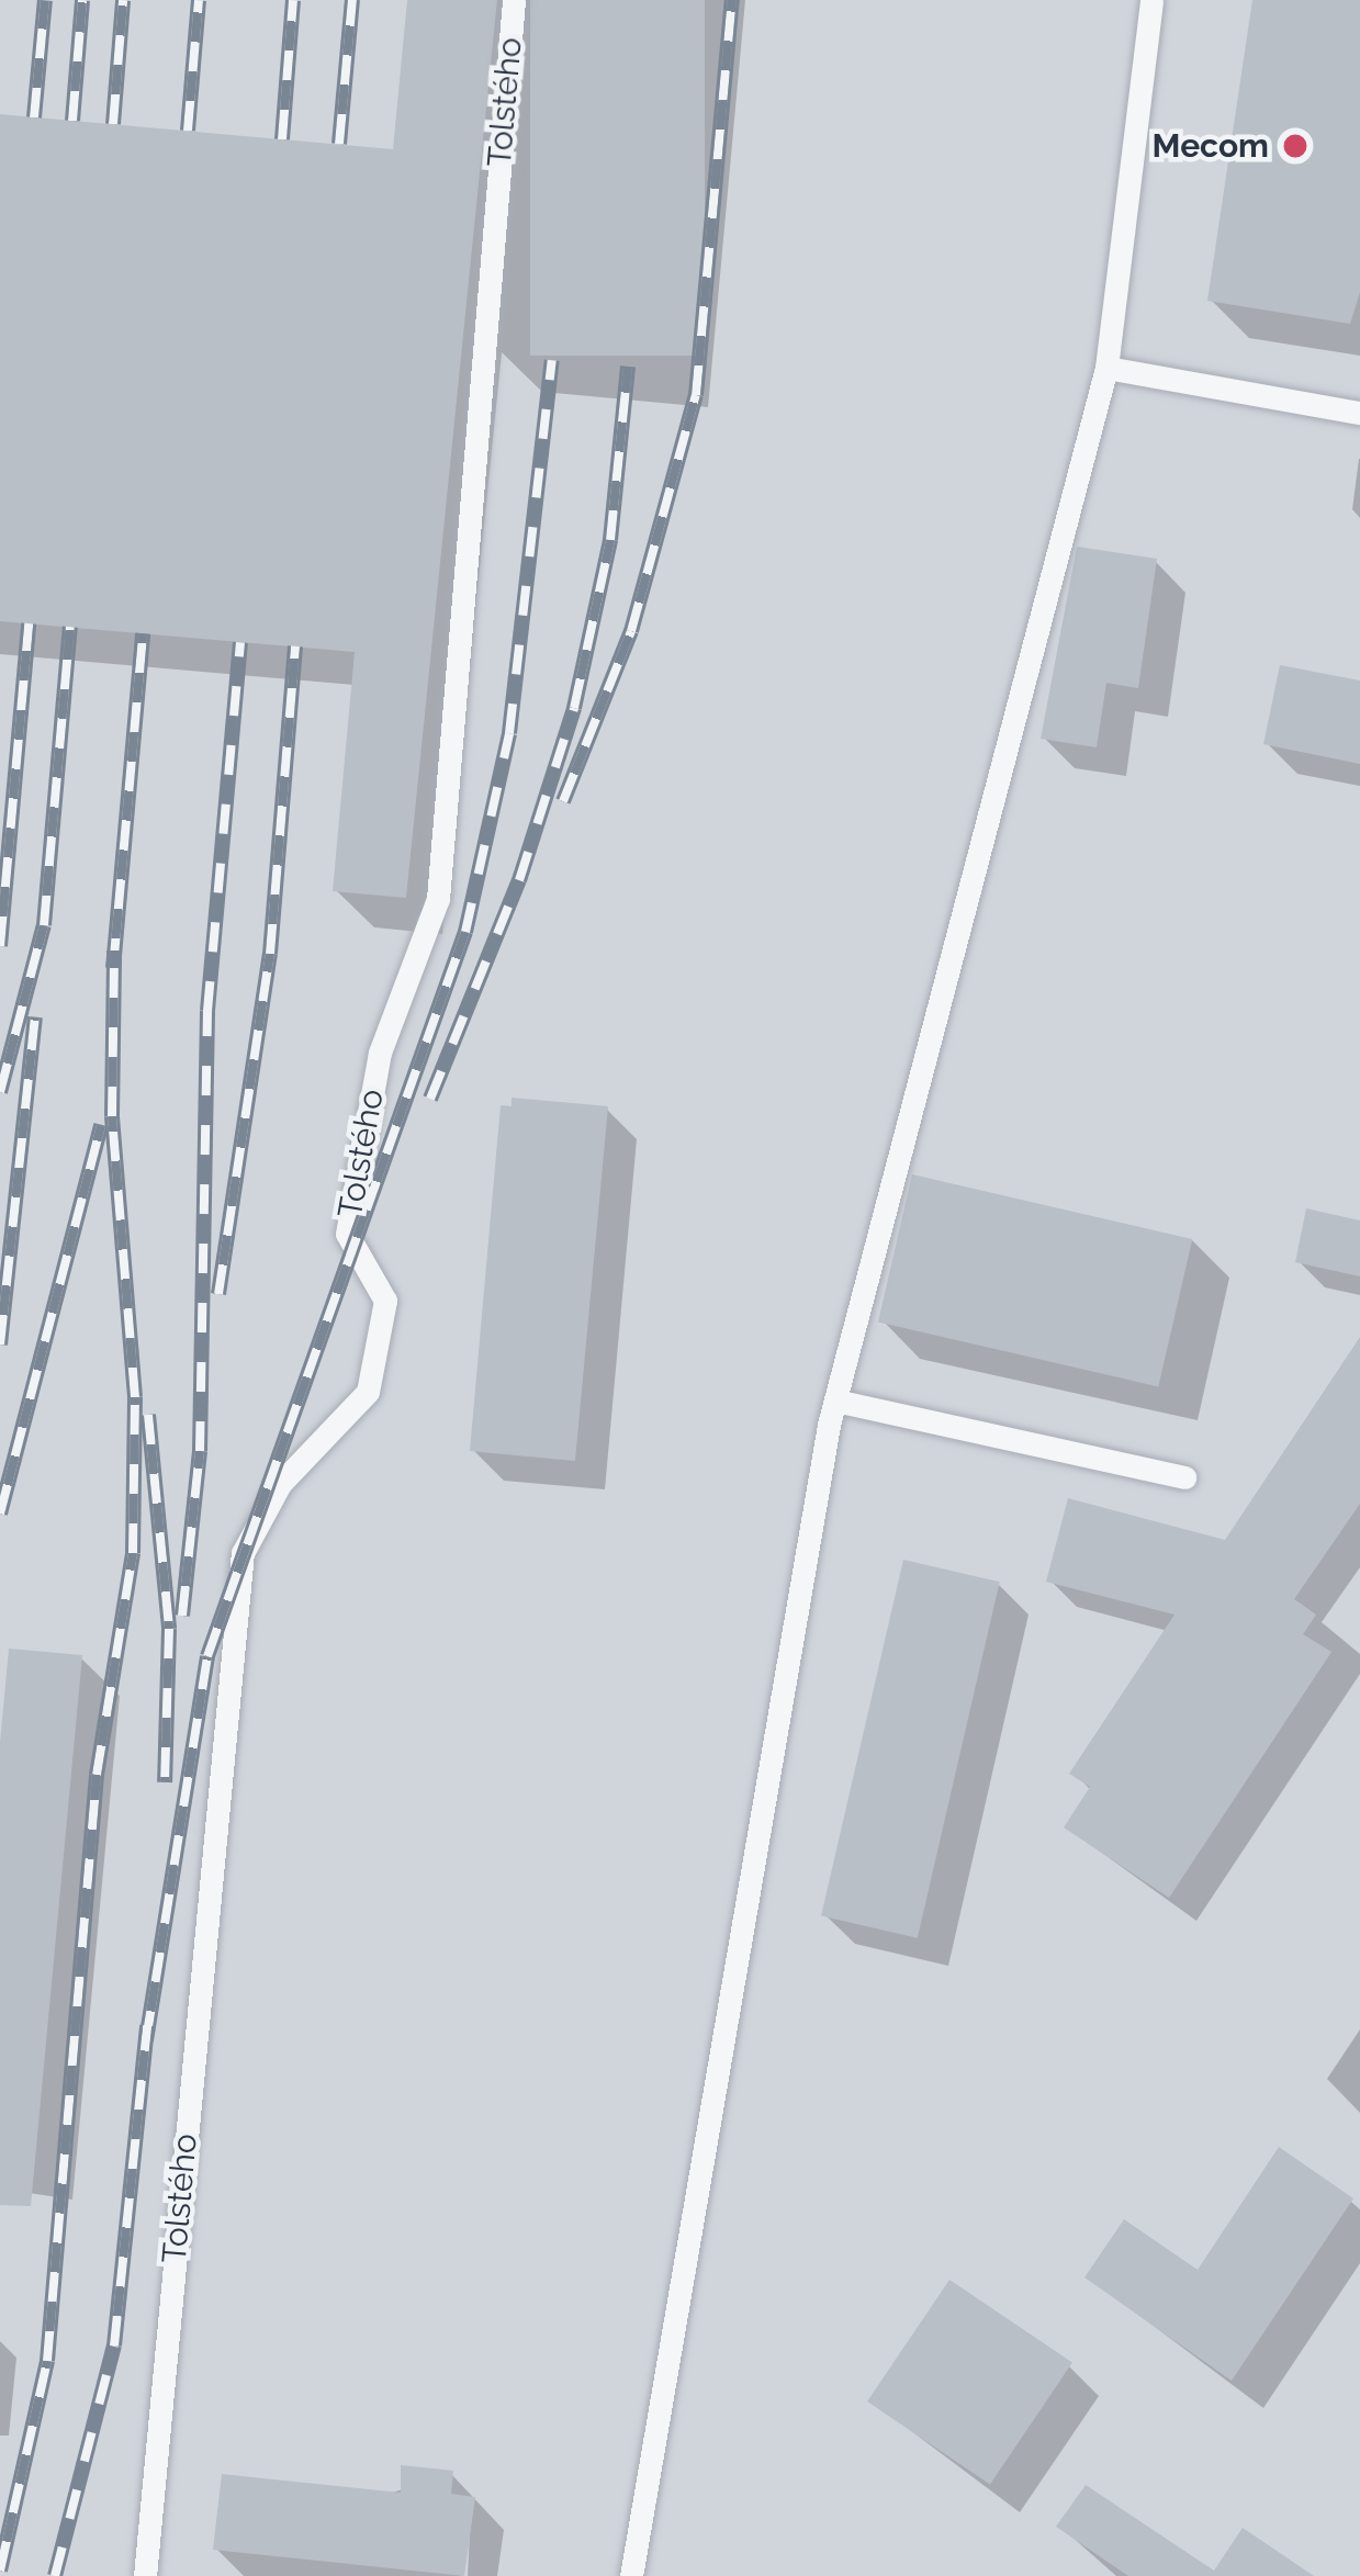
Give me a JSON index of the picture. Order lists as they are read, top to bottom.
{
  "streets": {
    "lane": ["Tolstého"]
  },
  "places": ["Mecom"]
}
